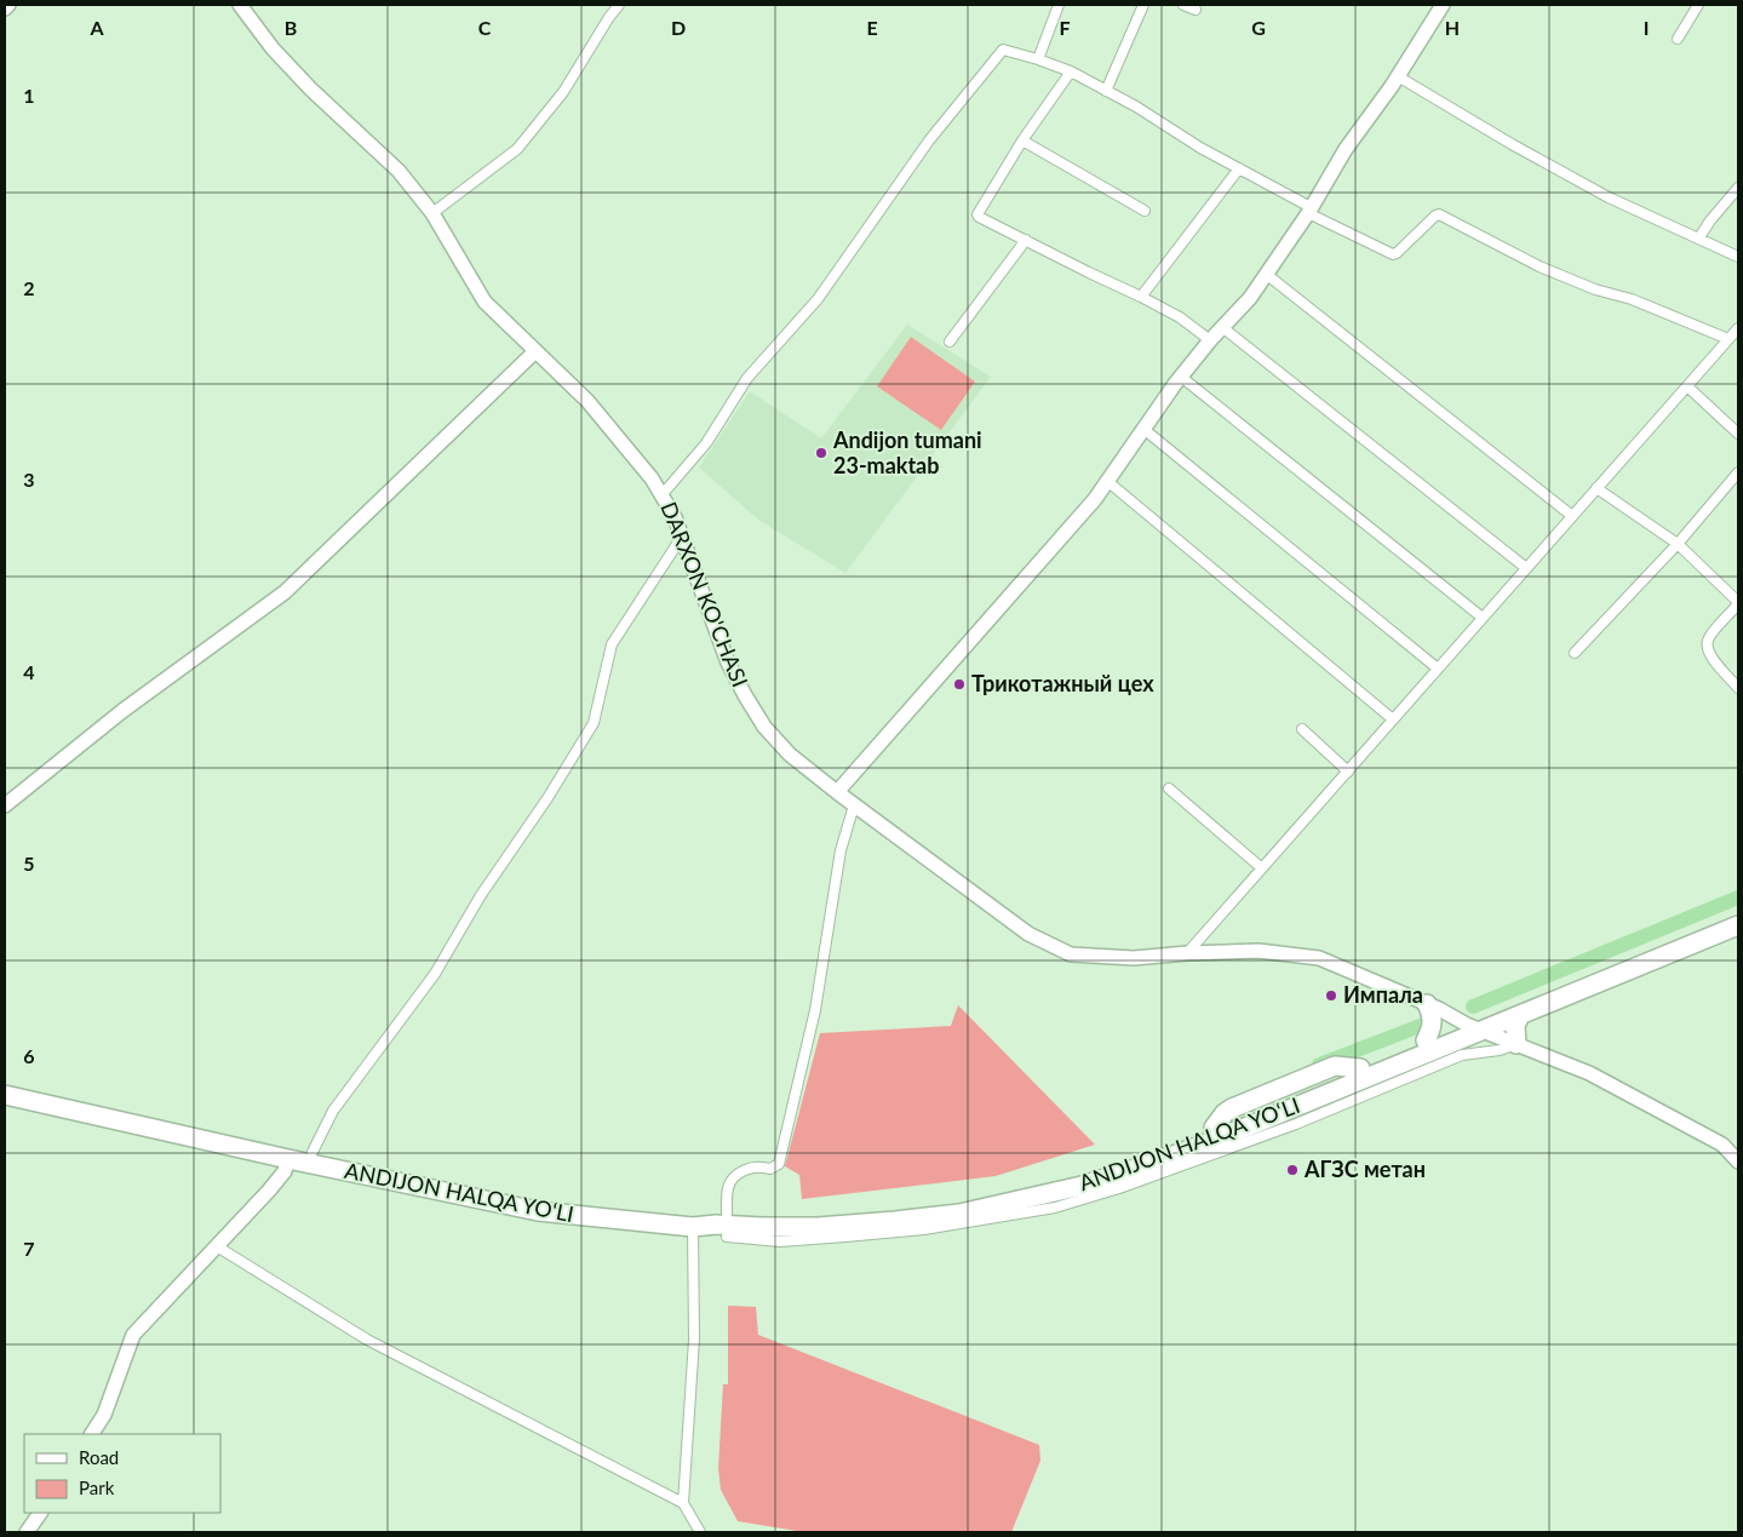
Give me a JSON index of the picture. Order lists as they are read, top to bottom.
{
  "streets": {
    "highway": ["ANDIJON HALQA YO‘LI"],
    "street": ["DARXON KO'CHASI"]
  },
  "crossings": [
    ["DARXON KO'CHASI", "ANDIJON HALQA YO‘LI"]
  ],
  "places": [
    "Andijon tumani 23-maktab",
    "Трикотажный цех",
    "Импала",
    "АГЗС метан"
  ],
  "legend": ["Road", "Park"],
  "grid": {
    "columns": [
      "A",
      "B",
      "C",
      "D",
      "E",
      "F",
      "G",
      "H",
      "I"
    ],
    "rows": [
      "1",
      "2",
      "3",
      "4",
      "5",
      "6",
      "7"
    ]
  }
}
